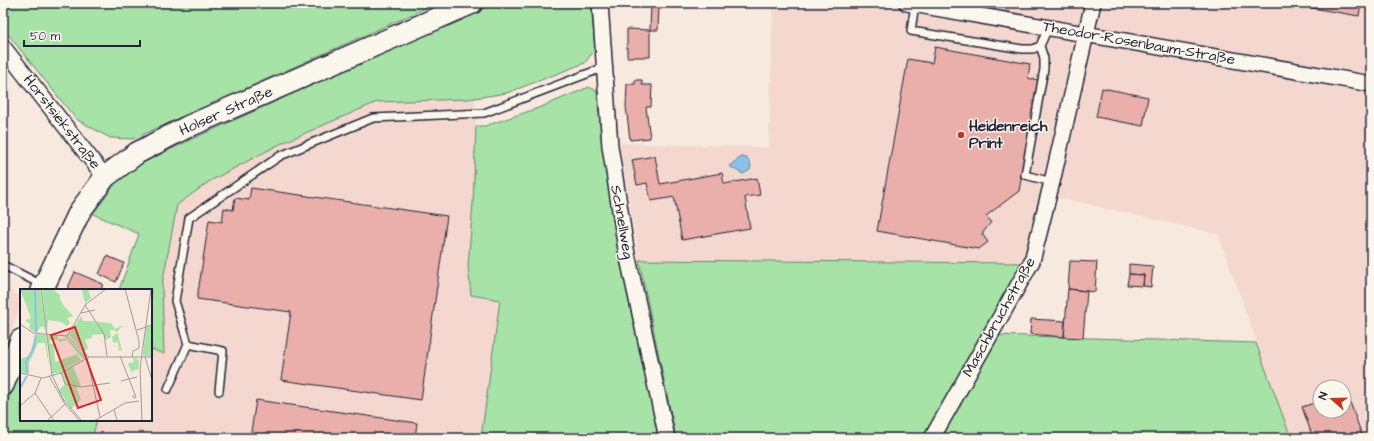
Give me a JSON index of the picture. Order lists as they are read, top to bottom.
{
  "streets": {
    "main road": ["Holser Straße"],
    "street": [
      "Theodor-Rosenbaum-Straße",
      "Horstsiekstraße",
      "Schnellweg",
      "Maschbruchstraße"
    ]
  },
  "crossings": [
    ["Theodor-Rosenbaum-Straße", "Maschbruchstraße"],
    ["Holser Straße", "Horstsiekstraße"]
  ],
  "places": ["Heidenreich Print"],
  "scale_bar": "50 m",
  "north": "left"
}
